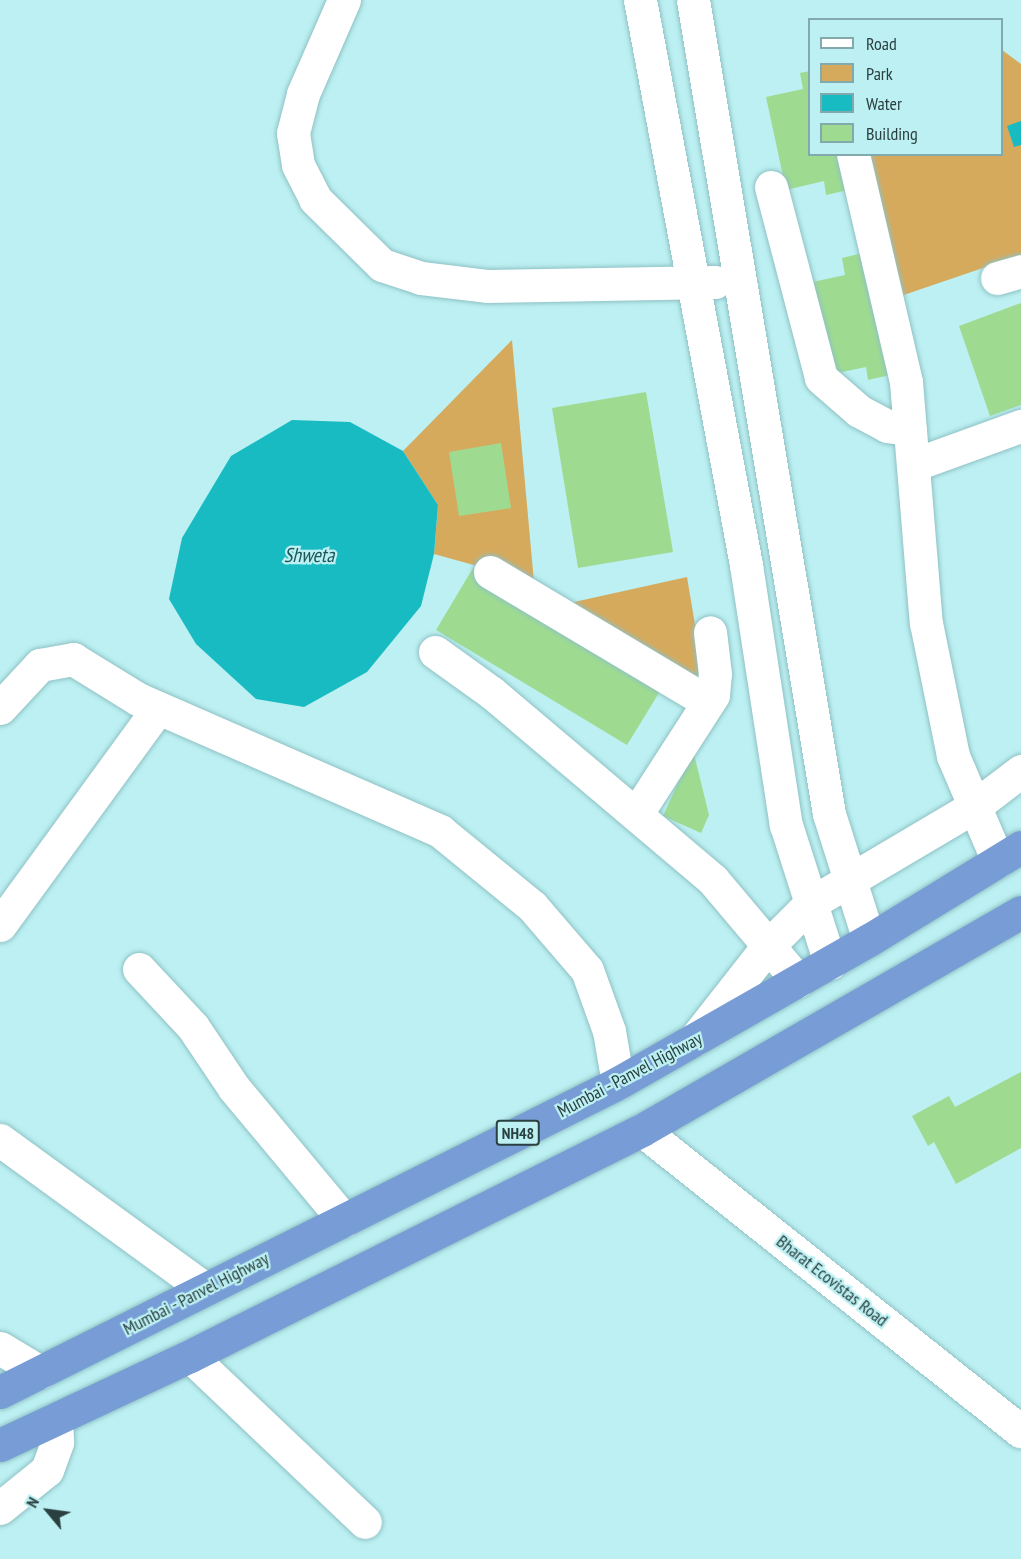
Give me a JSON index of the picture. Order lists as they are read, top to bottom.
{
  "streets": {
    "highway": ["Mumbai - Panvel Highway", "NH48"],
    "street": ["Bharat Ecovistas Road"]
  },
  "water": ["Shweta"],
  "legend": [
    "Road",
    "Park",
    "Water",
    "Building"
  ],
  "north": "top left"
}
